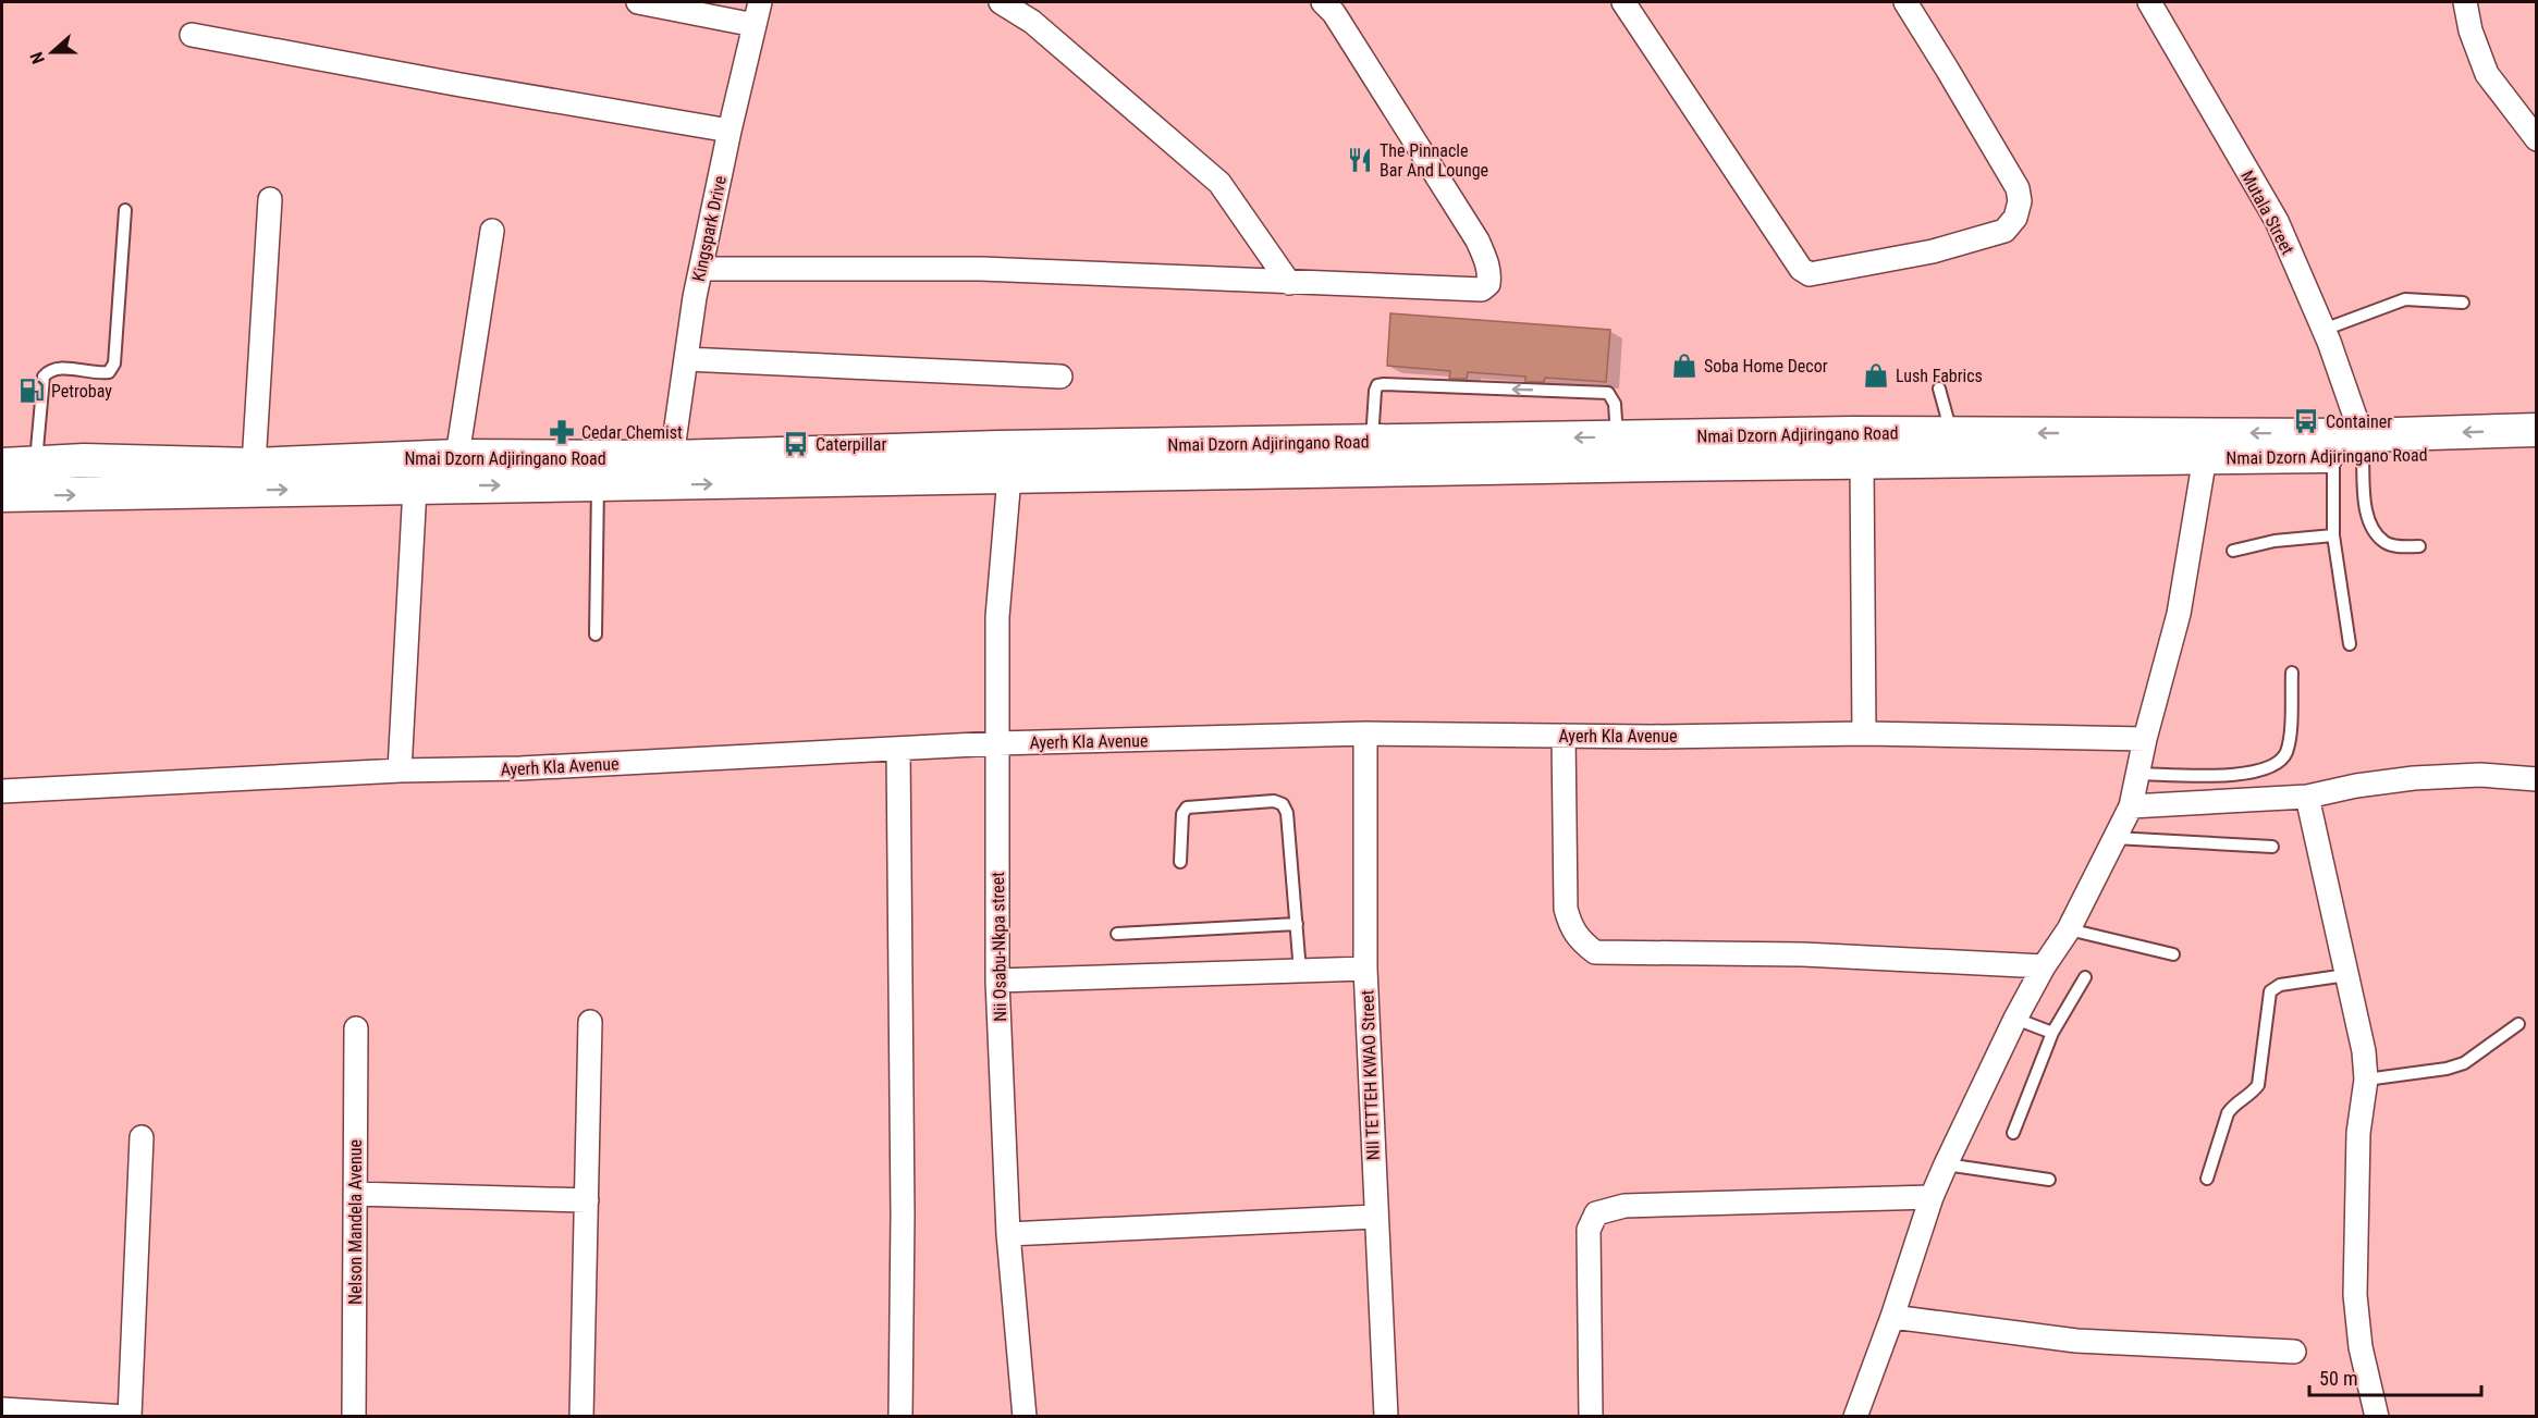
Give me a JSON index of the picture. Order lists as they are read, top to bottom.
{
  "streets": {
    "main road": ["Nmai Dzorn Adjiringano Road"],
    "street": [
      "Mutala Street",
      "Kingspark Drive",
      "Ayerh Kla Avenue",
      "Nii Osabu-Nkpa street",
      "NII TETTEH KWAO Street",
      "Nelson Mandela Avenue"
    ]
  },
  "crossings": [
    ["Mutala Street", "Nmai Dzorn Adjiringano Road"],
    ["Kingspark Drive", "Nmai Dzorn Adjiringano Road"],
    ["Nmai Dzorn Adjiringano Road", "Nii Osabu-Nkpa street"],
    ["Ayerh Kla Avenue", "Nii Osabu-Nkpa street"],
    ["Ayerh Kla Avenue", "NII TETTEH KWAO Street"]
  ],
  "places": {
    "restaurant": ["The Pinnacle Bar And Lounge"],
    "shop": ["Soba Home Decor", "Lush Fabrics"],
    "fuel station": ["Petrobay"],
    "bus stop": ["Container", "Caterpillar"],
    "pharmacy": ["Cedar Chemist"]
  },
  "scale_bar": "50 m",
  "north": "left"
}
